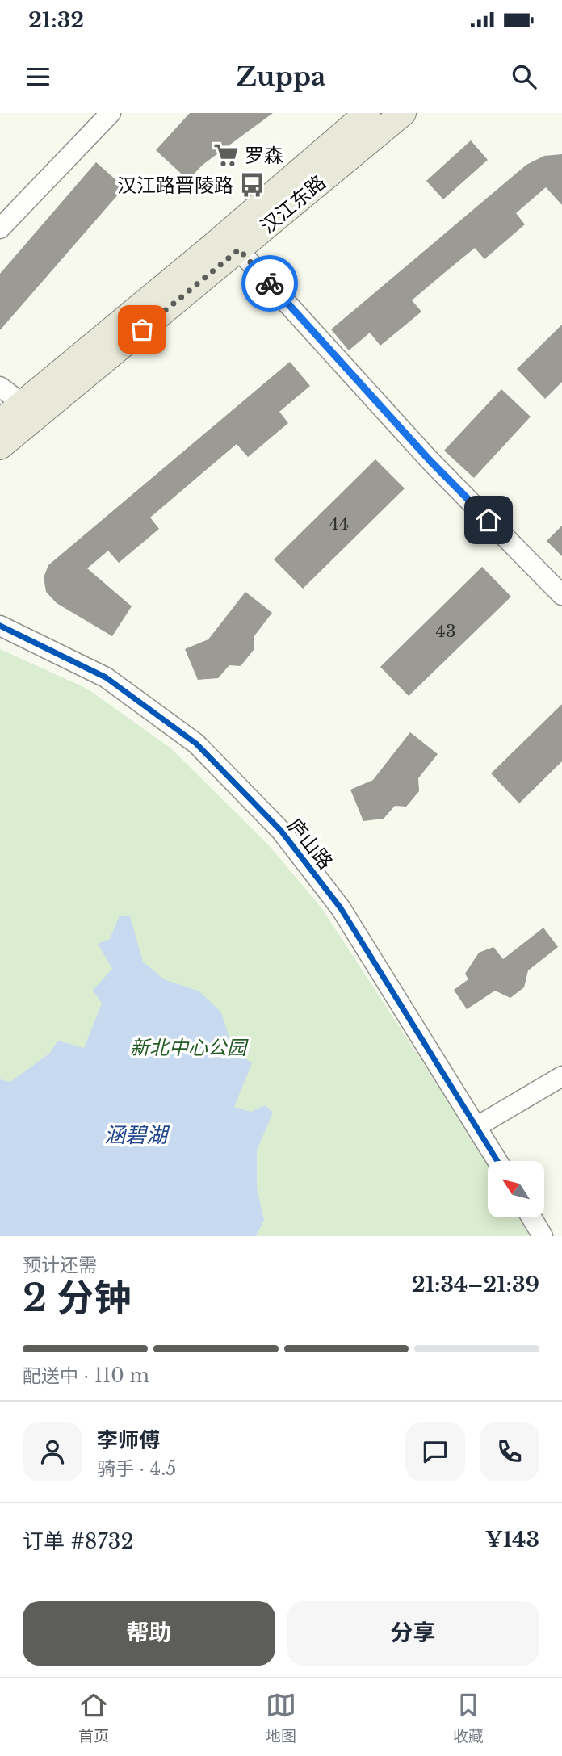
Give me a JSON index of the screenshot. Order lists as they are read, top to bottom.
{
  "streets": {
    "main road": ["汉江东路"],
    "street": ["庐山路"]
  },
  "water": ["涵碧湖"],
  "parks": ["新北中心公园"],
  "places": {
    "supermarket": ["罗森"],
    "bus stop": ["汉江路晋陵路"]
  },
  "house_numbers": ["44", "43"],
  "north": "top left",
  "page": {
    "status": "21:32",
    "header": "Zuppa",
    "heading": ["2 分钟", "预计还需", "21:34–21:39"],
    "panel": [
      "李师傅",
      "骑手 · 4.5",
      "订单 #8732",
      "¥143"
    ],
    "bar": "配送中 · 110 m",
    "buttons": ["帮助", "分享"],
    "tabs": ["首页", "地图", "收藏"]
  }
}
